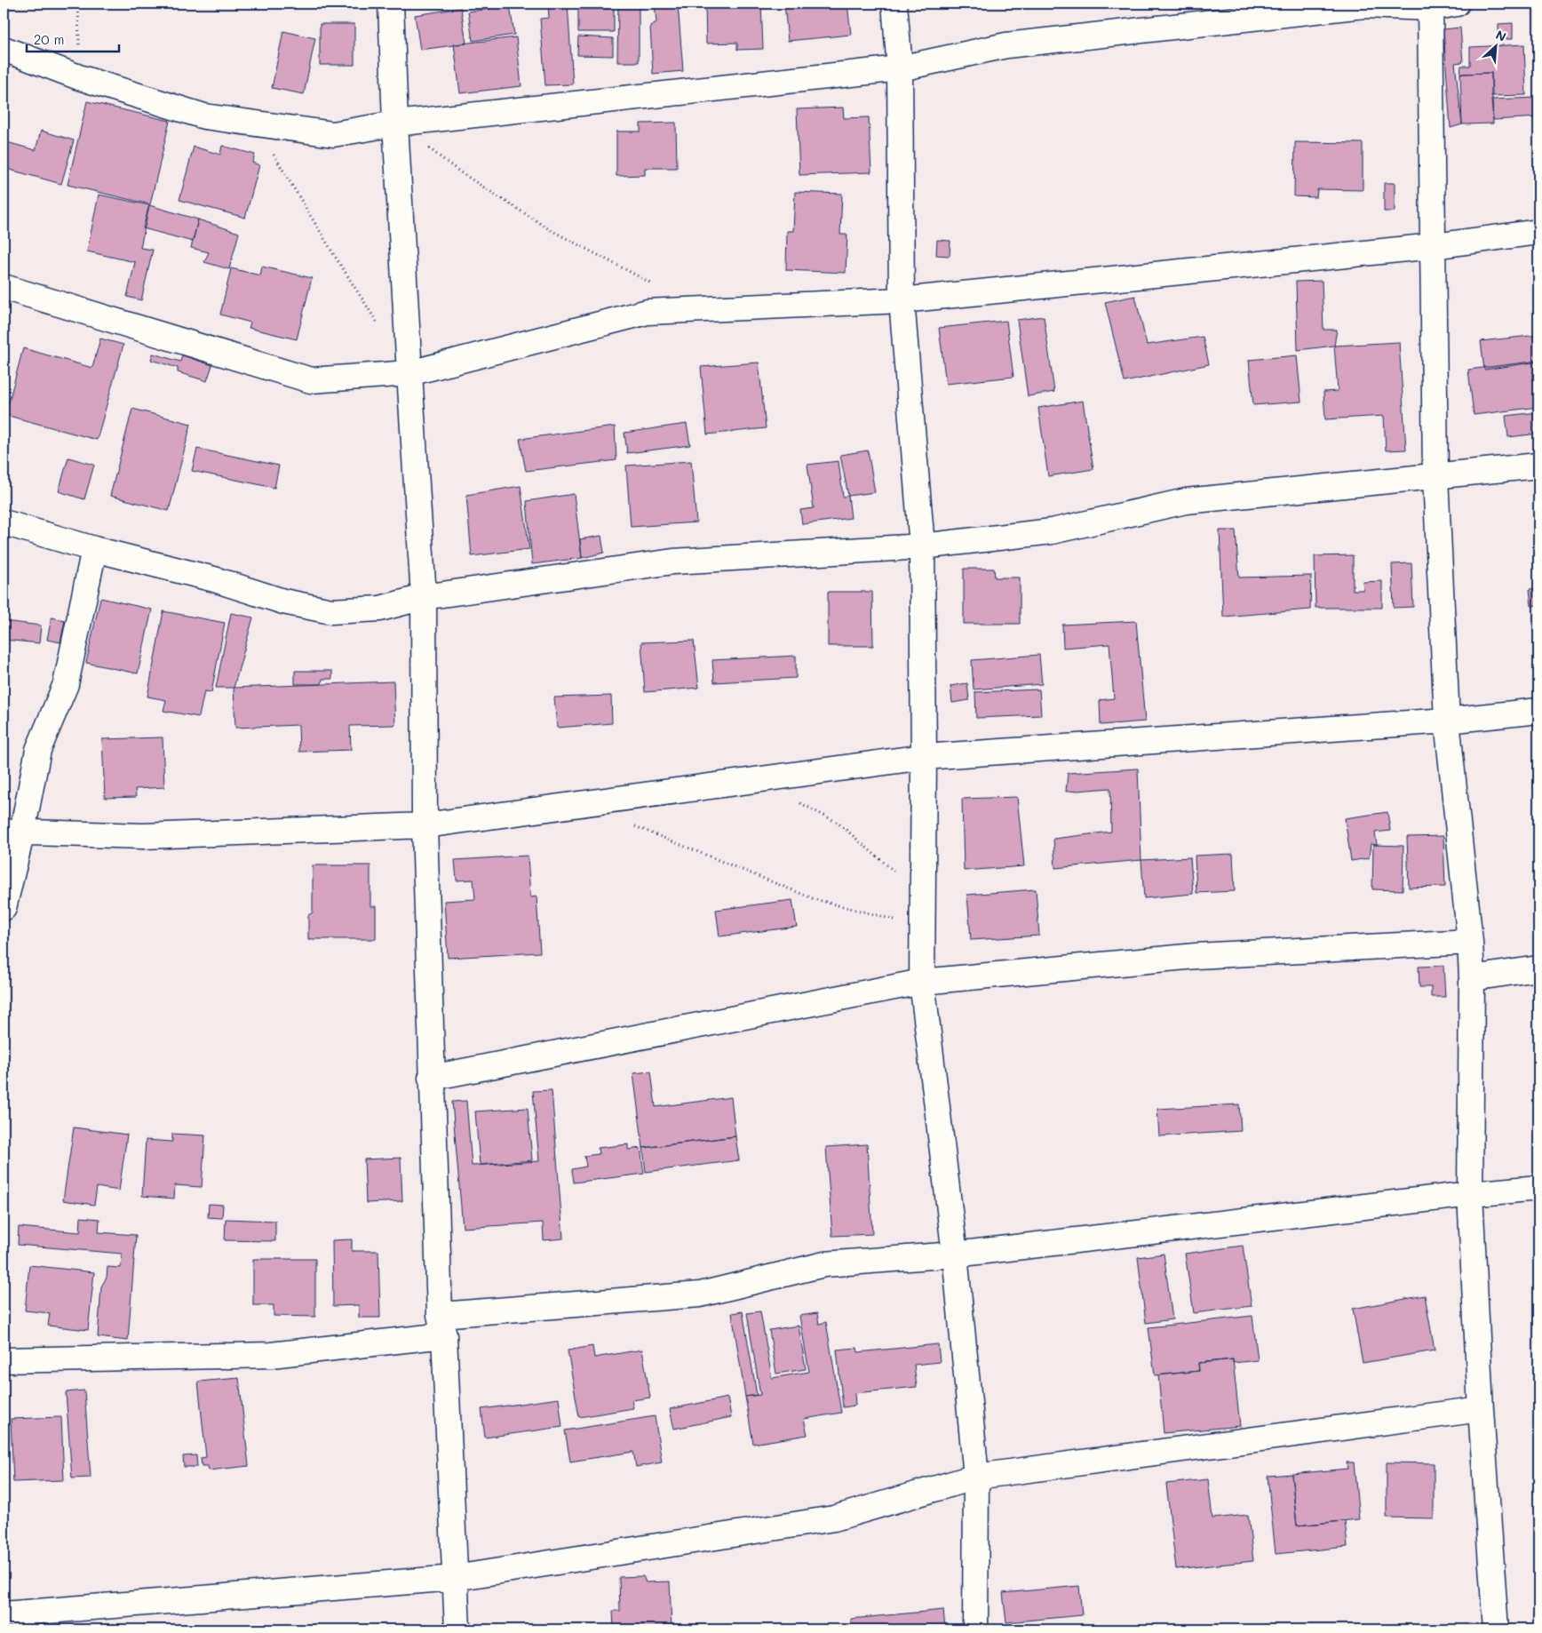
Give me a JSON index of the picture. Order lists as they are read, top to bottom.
{
  "scale_bar": "20 m",
  "north": "top right"
}
